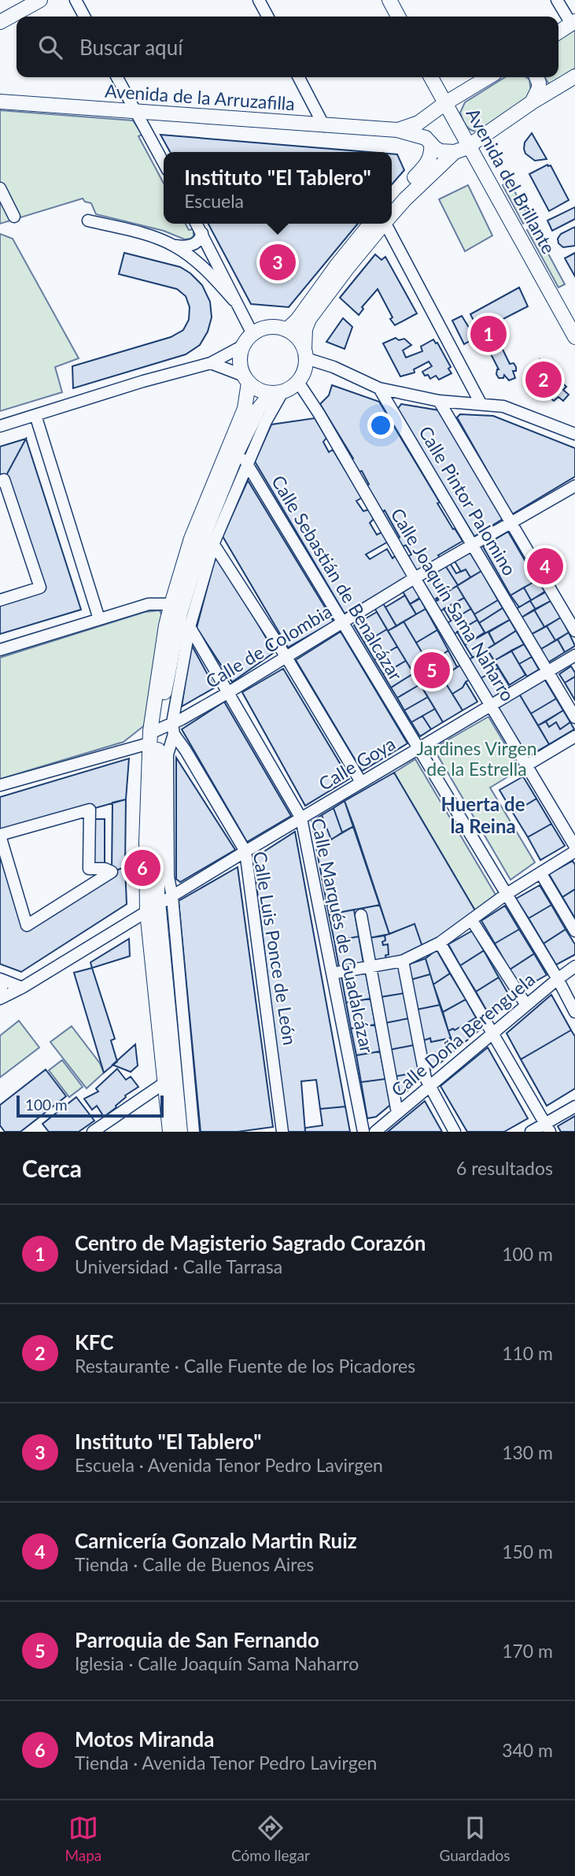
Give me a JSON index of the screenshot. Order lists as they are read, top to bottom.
{
  "streets": {
    "main road": ["Avenida de la Arruzafilla", "Avenida del Brillante"],
    "street": [
      "Calle Pintor Palomino",
      "Calle Sebastián de Benalcázar",
      "Calle Joaquín Sama Naharro",
      "Calle de Colombia",
      "Calle Goya",
      "Calle Marqués de Guadalcázar",
      "Calle Luis Ponce de León",
      "Calle Doña Berenguela"
    ]
  },
  "crossings": [
    ["Avenida de la Arruzafilla", "Avenida del Brillante"],
    ["Calle Pintor Palomino", "Calle de Colombia"],
    ["Calle Pintor Palomino", "Calle Goya"],
    ["Calle Sebastián de Benalcázar", "Calle de Colombia"],
    ["Calle Sebastián de Benalcázar", "Calle Goya"],
    ["Calle Sebastián de Benalcázar", "Calle Doña Berenguela"],
    ["Calle Joaquín Sama Naharro", "Calle de Colombia"],
    ["Calle Joaquín Sama Naharro", "Calle Goya"],
    ["Calle de Colombia", "Calle Marqués de Guadalcázar"],
    ["Calle de Colombia", "Calle Luis Ponce de León"],
    ["Calle Goya", "Calle Marqués de Guadalcázar"],
    ["Calle Goya", "Calle Luis Ponce de León"]
  ],
  "districts": ["Huerta de la Reina"],
  "parks": ["Jardines Virgen de la Estrella"],
  "scale_bar": "100 m",
  "page": {
    "search": "Buscar aquí",
    "popup": ["Instituto \"El Tablero\"", "Escuela"],
    "pins": [
      "3",
      "1",
      "2",
      "4",
      "5",
      "6"
    ],
    "scale": "100 m",
    "heading": ["Cerca", "6 resultados"],
    "list": [
      {
        "mark": "1",
        "name": "Centro de Magisterio Sagrado Corazón",
        "note": "Universidad · Calle Tarrasa",
        "value": "100 m"
      },
      {
        "mark": "2",
        "name": "KFC",
        "note": "Restaurante · Calle Fuente de los Picadores",
        "value": "110 m"
      },
      {
        "mark": "3",
        "name": "Instituto \"El Tablero\"",
        "note": "Escuela · Avenida Tenor Pedro Lavirgen",
        "value": "130 m"
      },
      {
        "mark": "4",
        "name": "Carnicería Gonzalo Martin Ruiz",
        "note": "Tienda · Calle de Buenos Aires",
        "value": "150 m"
      },
      {
        "mark": "5",
        "name": "Parroquia de San Fernando",
        "note": "Iglesia · Calle Joaquín Sama Naharro",
        "value": "170 m"
      },
      {
        "mark": "6",
        "name": "Motos Miranda",
        "note": "Tienda · Avenida Tenor Pedro Lavirgen",
        "value": "340 m"
      }
    ],
    "nav": ["Mapa", "Cómo llegar", "Guardados"]
  }
}
